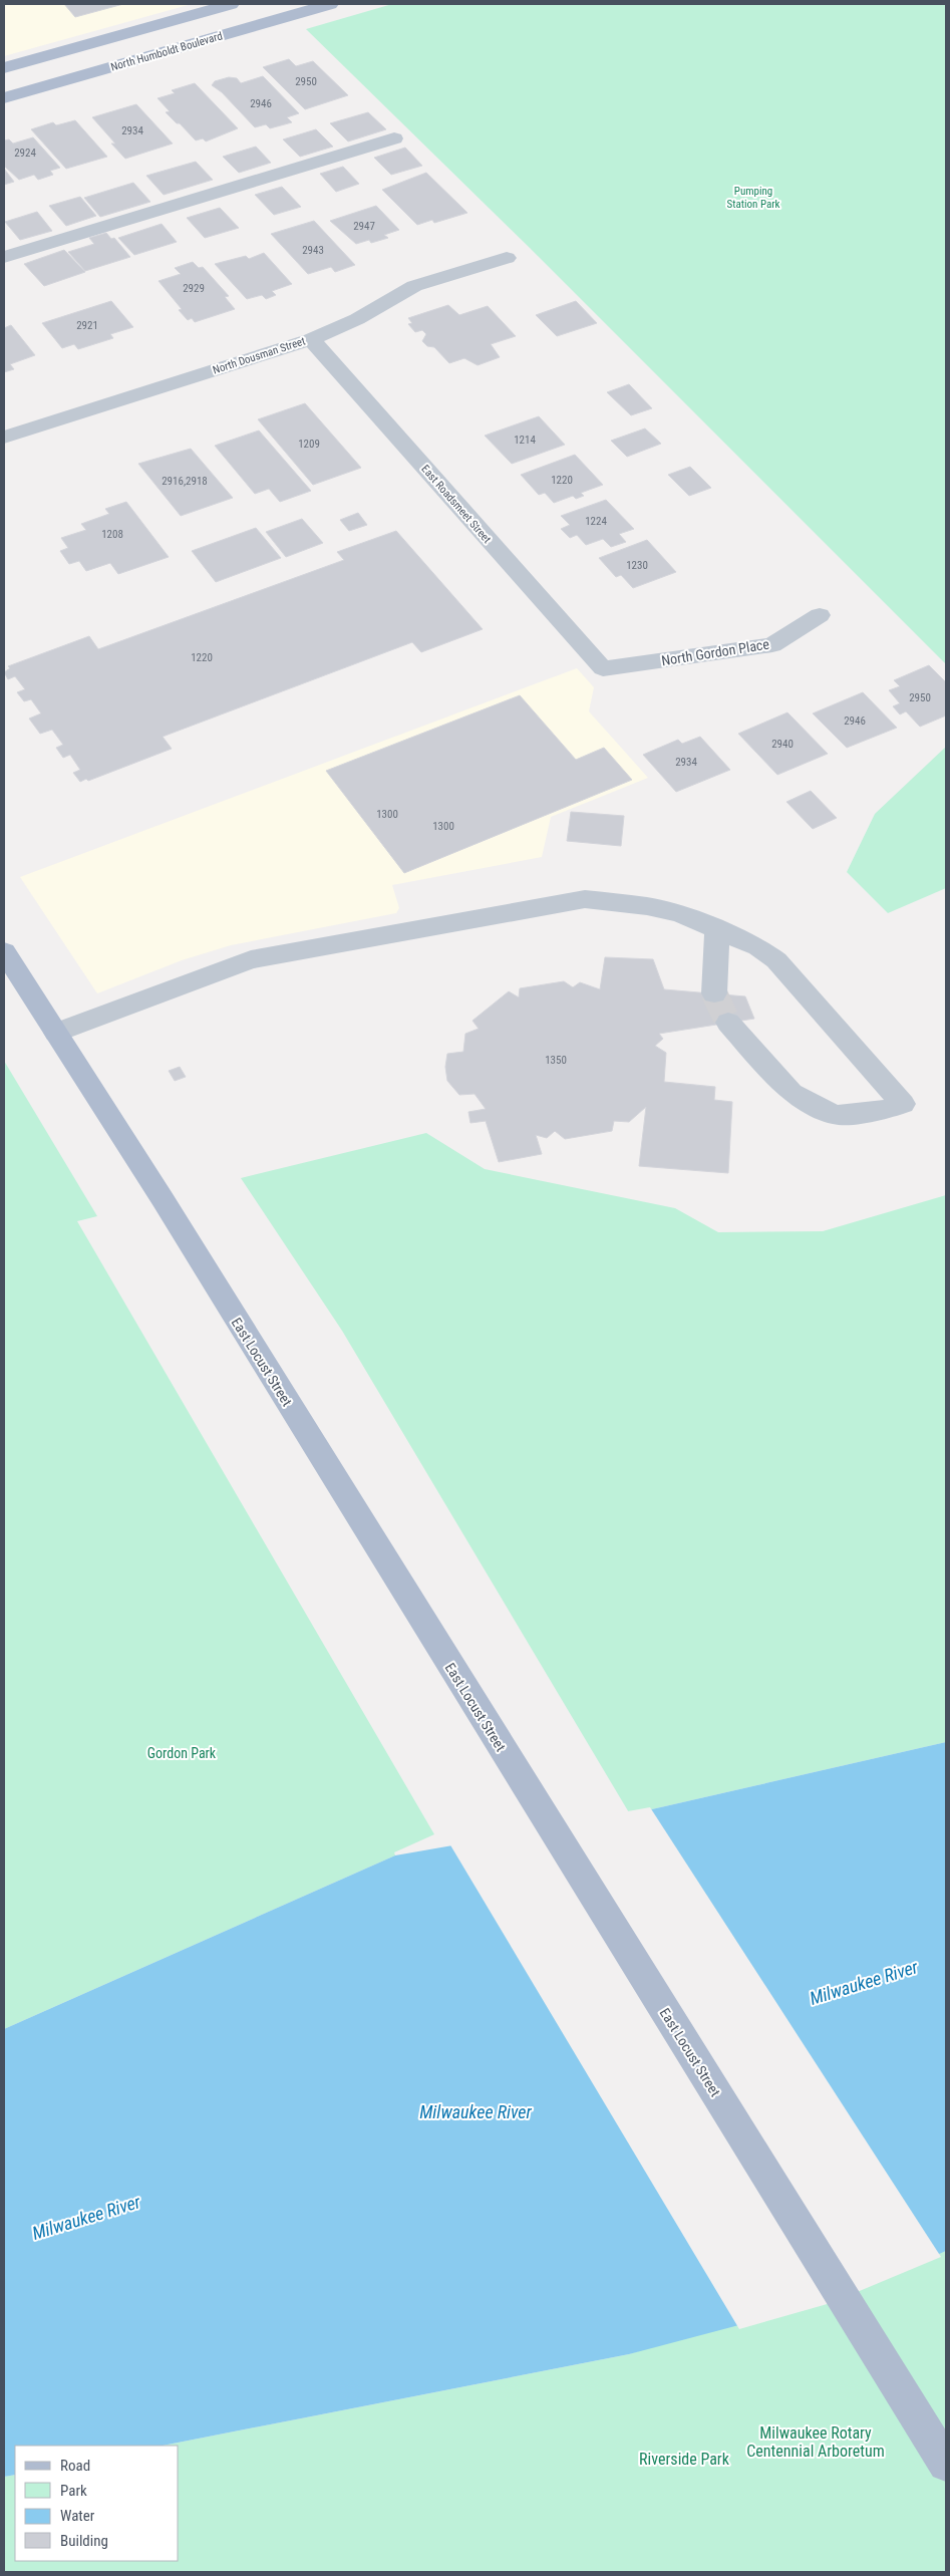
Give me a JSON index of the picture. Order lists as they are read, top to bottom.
{
  "streets": {
    "main road": ["North Humboldt Boulevard", "East Locust Street"],
    "street": ["North Dousman Street", "East Roadsmeet Street", "North Gordon Place"]
  },
  "crossings": [
    ["North Dousman Street", "East Roadsmeet Street"],
    ["East Roadsmeet Street", "North Gordon Place"]
  ],
  "water": ["Milwaukee River"],
  "parks": [
    "Pumping Station Park",
    "Gordon Park",
    "Milwaukee Rotary Centennial Arboretum",
    "Riverside Park"
  ],
  "house_numbers": [
    "2950",
    "2946",
    "2934",
    "2924",
    "2947",
    "2943",
    "2929",
    "2921",
    "1214",
    "1209",
    "1220",
    "2916,2918",
    "1224",
    "1208",
    "1230",
    "1220",
    "2950",
    "2946",
    "2940",
    "2934",
    "1300",
    "1300",
    "1350"
  ],
  "legend": [
    "Road",
    "Park",
    "Water",
    "Building"
  ]
}
